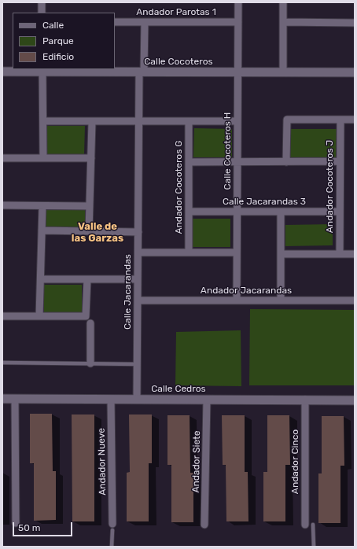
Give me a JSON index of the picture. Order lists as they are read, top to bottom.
{
  "streets": {
    "street": [
      "Andador Parotas 1",
      "Calle Cocoteros",
      "Calle Cocoteros H",
      "Andador Cocoteros J",
      "Andador Cocoteros G",
      "Calle Jacarandas 3",
      "Andador Jacarandas",
      "Calle Jacarandas",
      "Calle Cedros",
      "Andador Nueve",
      "Andador Siete",
      "Andador Cinco"
    ]
  },
  "crossings": [
    ["Andador Parotas 1", "Calle Cocoteros H"],
    ["Andador Parotas 1", "Calle Jacarandas"],
    ["Calle Cocoteros", "Calle Cocoteros H"],
    ["Calle Cocoteros", "Calle Jacarandas"],
    ["Calle Cocoteros H", "Calle Jacarandas 3"],
    ["Calle Cocoteros H", "Andador Jacarandas"],
    ["Andador Cocoteros J", "Calle Jacarandas 3"],
    ["Andador Cocoteros G", "Calle Jacarandas 3"],
    ["Andador Jacarandas", "Calle Jacarandas"],
    ["Calle Jacarandas", "Calle Cedros"],
    ["Calle Cedros", "Andador Nueve"],
    ["Calle Cedros", "Andador Siete"],
    ["Calle Cedros", "Andador Cinco"]
  ],
  "districts": ["Valle de las Garzas"],
  "legend": ["Calle", "Parque", "Edificio"],
  "scale_bar": "50 m"
}
